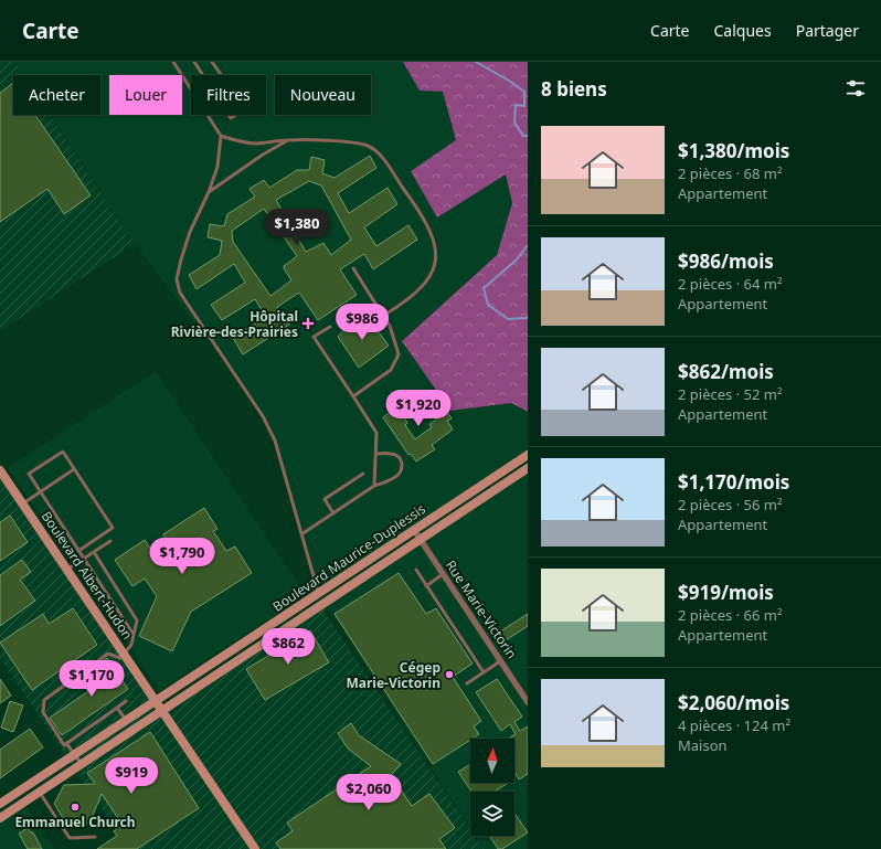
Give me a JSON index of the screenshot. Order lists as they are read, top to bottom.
{
  "streets": {
    "street": ["Boulevard Maurice-Duplessis", "Boulevard Albert-Hudon", "Rue Marie-Victorin"]
  },
  "crossings": [
    ["Boulevard Maurice-Duplessis", "Boulevard Albert-Hudon"],
    ["Boulevard Maurice-Duplessis", "Rue Marie-Victorin"]
  ],
  "places": {
    "health": ["Hôpital Rivière-des-Prairies"],
    "other": ["Cégep Marie-Victorin", "Emmanuel Church"]
  },
  "north": "top",
  "page": {
    "header": "Carte",
    "nav": ["Carte", "Calques", "Partager"],
    "heading": "8 biens",
    "chip": [
      "Acheter",
      "Louer",
      "Filtres",
      "Nouveau"
    ],
    "list": [
      {
        "name": "$1,380/mois",
        "note": "2 pièces · 68 m² · Appartement"
      },
      {
        "name": "$986/mois",
        "note": "2 pièces · 64 m² · Appartement"
      },
      {
        "name": "$862/mois",
        "note": "2 pièces · 52 m² · Appartement"
      },
      {
        "name": "$1,170/mois",
        "note": "2 pièces · 56 m² · Appartement"
      },
      {
        "name": "$919/mois",
        "note": "2 pièces · 66 m² · Appartement"
      },
      {
        "name": "$2,060/mois",
        "note": "4 pièces · 124 m² · Maison"
      }
    ],
    "price": [
      "$1,380",
      "$986",
      "$1,920",
      "$1,790",
      "$862",
      "$1,170",
      "$919",
      "$2,060"
    ]
  }
}
